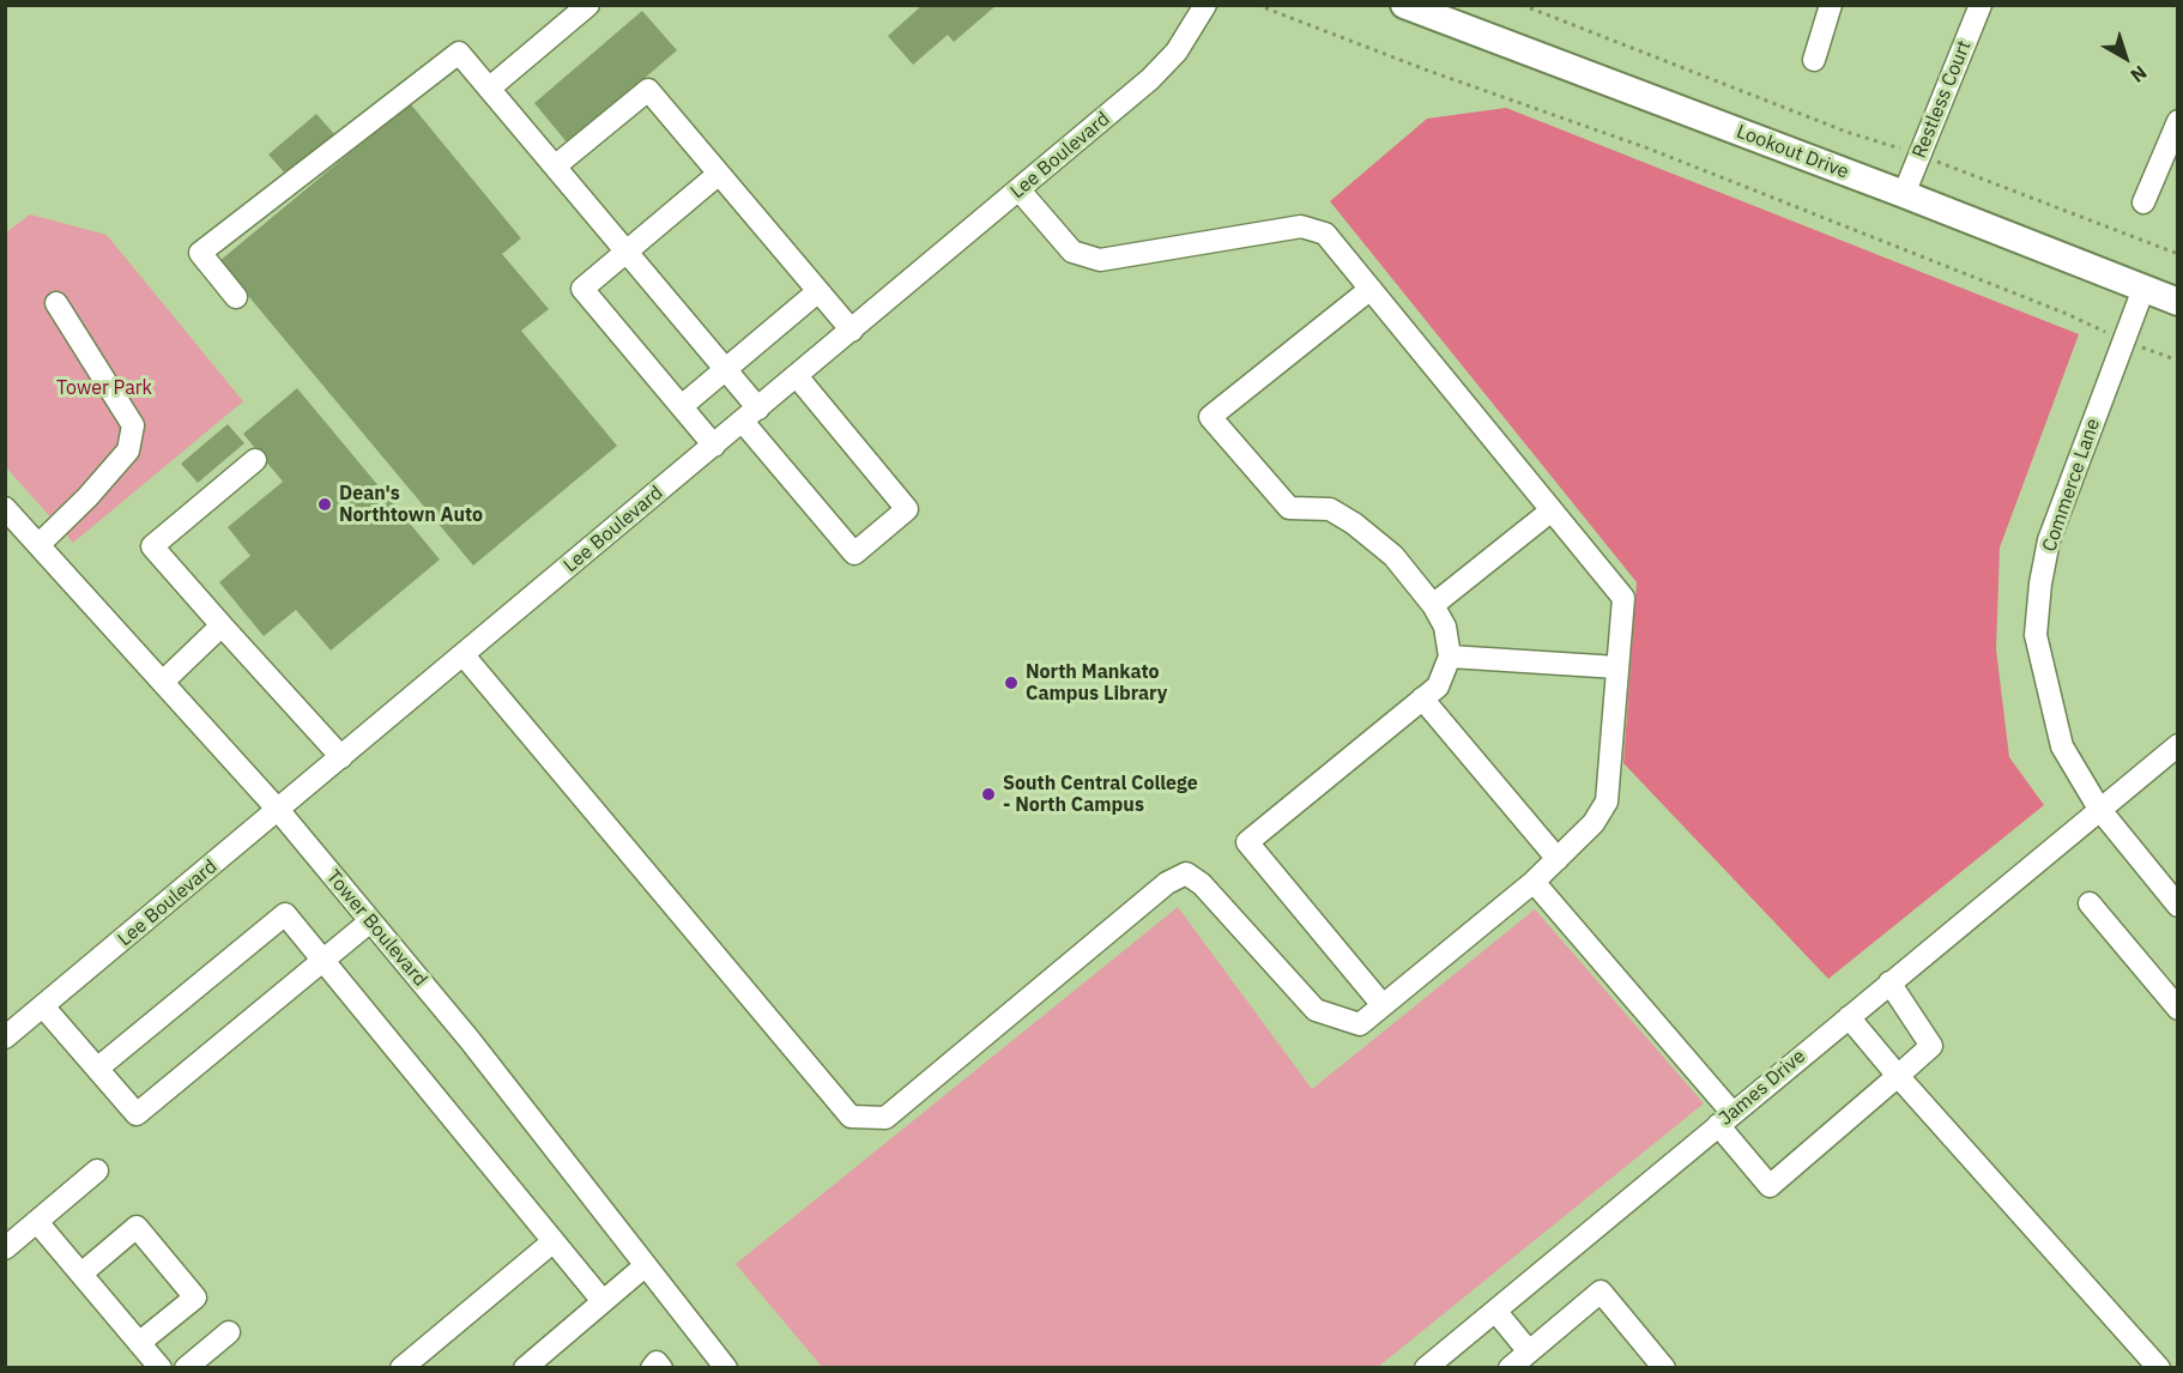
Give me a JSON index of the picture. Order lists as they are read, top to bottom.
{
  "streets": {
    "main road": ["Lookout Drive"],
    "street": [
      "Restless Court",
      "Lee Boulevard",
      "Commerce Lane",
      "Tower Boulevard",
      "James Drive"
    ]
  },
  "crossings": [
    ["Restless Court", "Lookout Drive"],
    ["Lookout Drive", "Commerce Lane"],
    ["Lee Boulevard", "Tower Boulevard"],
    ["Commerce Lane", "James Drive"]
  ],
  "parks": ["Tower Park"],
  "places": ["Dean's Northtown Auto", "North Mankato Campus Library", "South Central College - North Campus"],
  "north": "bottom right"
}
